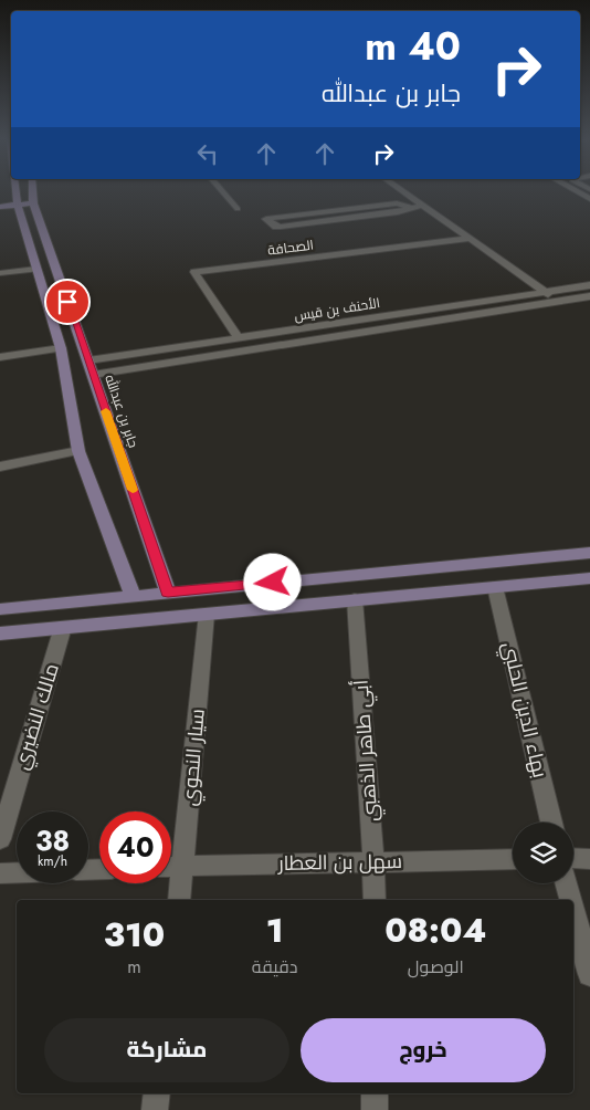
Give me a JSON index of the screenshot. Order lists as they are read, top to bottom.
{
  "streets": {
    "street": [
      "الصحافة",
      "الأحنف بن قيس",
      "جابر بن عبدالله",
      "بهاء الدين الحلبي",
      "مالك النضيري",
      "أبي طاهر الذهبي",
      "سيار النحوي",
      "سهل بن العطار"
    ]
  },
  "crossings": [
    ["الصحافة", "الأحنف بن قيس"],
    ["الأحنف بن قيس", "جابر بن عبدالله"],
    ["أبي طاهر الذهبي", "سهل بن العطار"],
    ["سيار النحوي", "سهل بن العطار"]
  ],
  "page": {
    "turn": ["40 m", "جابر بن عبدالله"],
    "speed": "38 km/h",
    "limit": "40",
    "eta": [
      "08:04",
      "الوصول",
      "1",
      "دقيقة",
      "310",
      "m"
    ],
    "buttons": ["خروج", "مشاركة"]
  }
}
